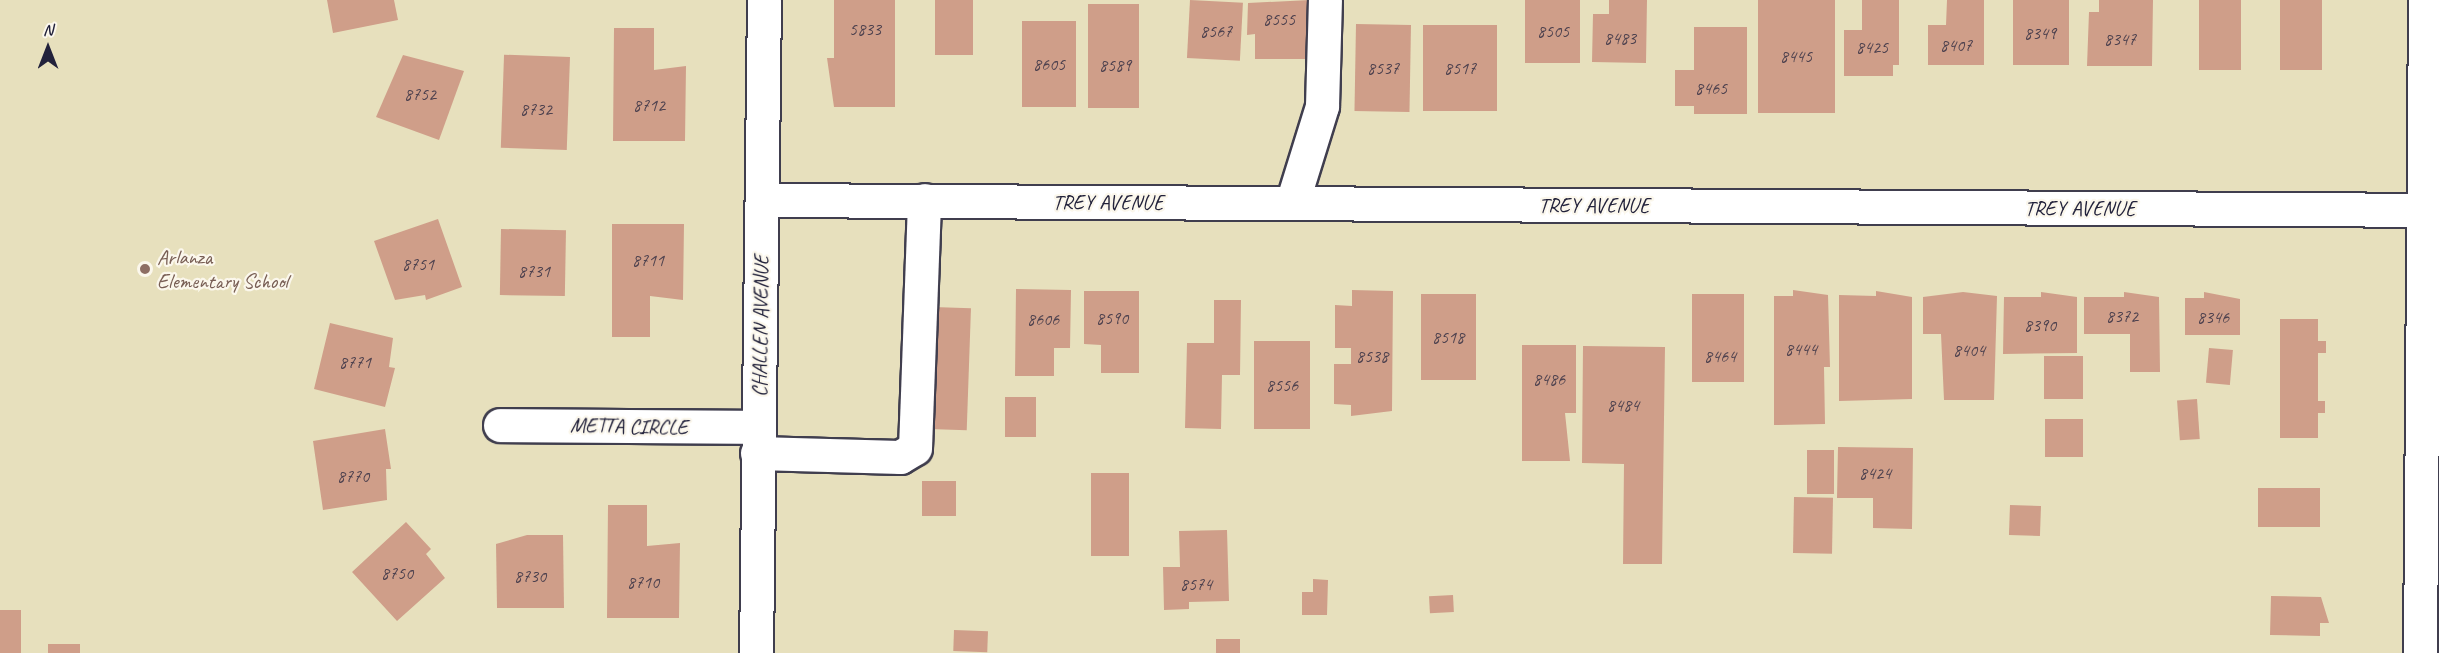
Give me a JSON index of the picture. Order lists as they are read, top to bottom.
{
  "streets": {
    "street": ["TREY AVENUE", "CHALLEN AVENUE", "METTA CIRCLE"]
  },
  "crossings": [
    ["TREY AVENUE", "CHALLEN AVENUE"],
    ["TREY AVENUE", "METTA CIRCLE"],
    ["CHALLEN AVENUE", "METTA CIRCLE"]
  ],
  "places": ["Arlanza Elementary School"],
  "house_numbers": [
    "8555",
    "5833",
    "8567",
    "8505",
    "8349",
    "8483",
    "8347",
    "8407",
    "8425",
    "8445",
    "8605",
    "8589",
    "8537",
    "8517",
    "8465",
    "8752",
    "8712",
    "8732",
    "8711",
    "8751",
    "8731",
    "8372",
    "8346",
    "8590",
    "8606",
    "8390",
    "8518",
    "8444",
    "8404",
    "8538",
    "8464",
    "8771",
    "8486",
    "8556",
    "8484",
    "8424",
    "8770",
    "8750",
    "8730",
    "8710",
    "8574"
  ],
  "north": "top"
}
